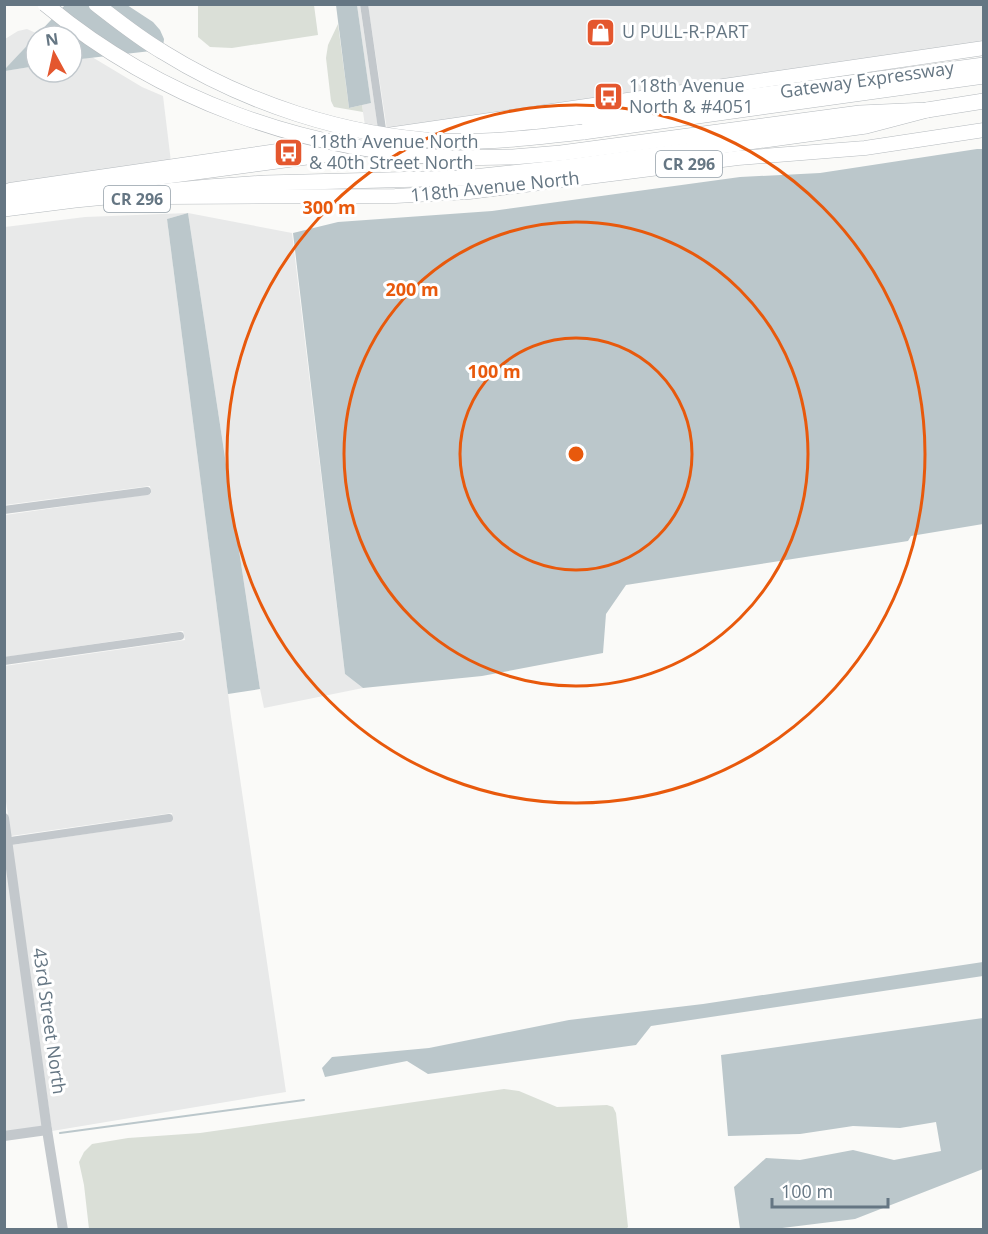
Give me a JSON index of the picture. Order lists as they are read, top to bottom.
{
  "streets": {
    "highway": ["Gateway Expressway"],
    "main road": ["CR 296", "118th Avenue North"],
    "street": ["43rd Street North"]
  },
  "places": {
    "shop": ["U PULL-R-PART"],
    "bus stop": ["118th Avenue North & #4051", "118th Avenue North & 40th Street North"]
  },
  "scale_bar": "100 m",
  "north": "top",
  "rings": ["300 m", "200 m", "100 m"]
}
